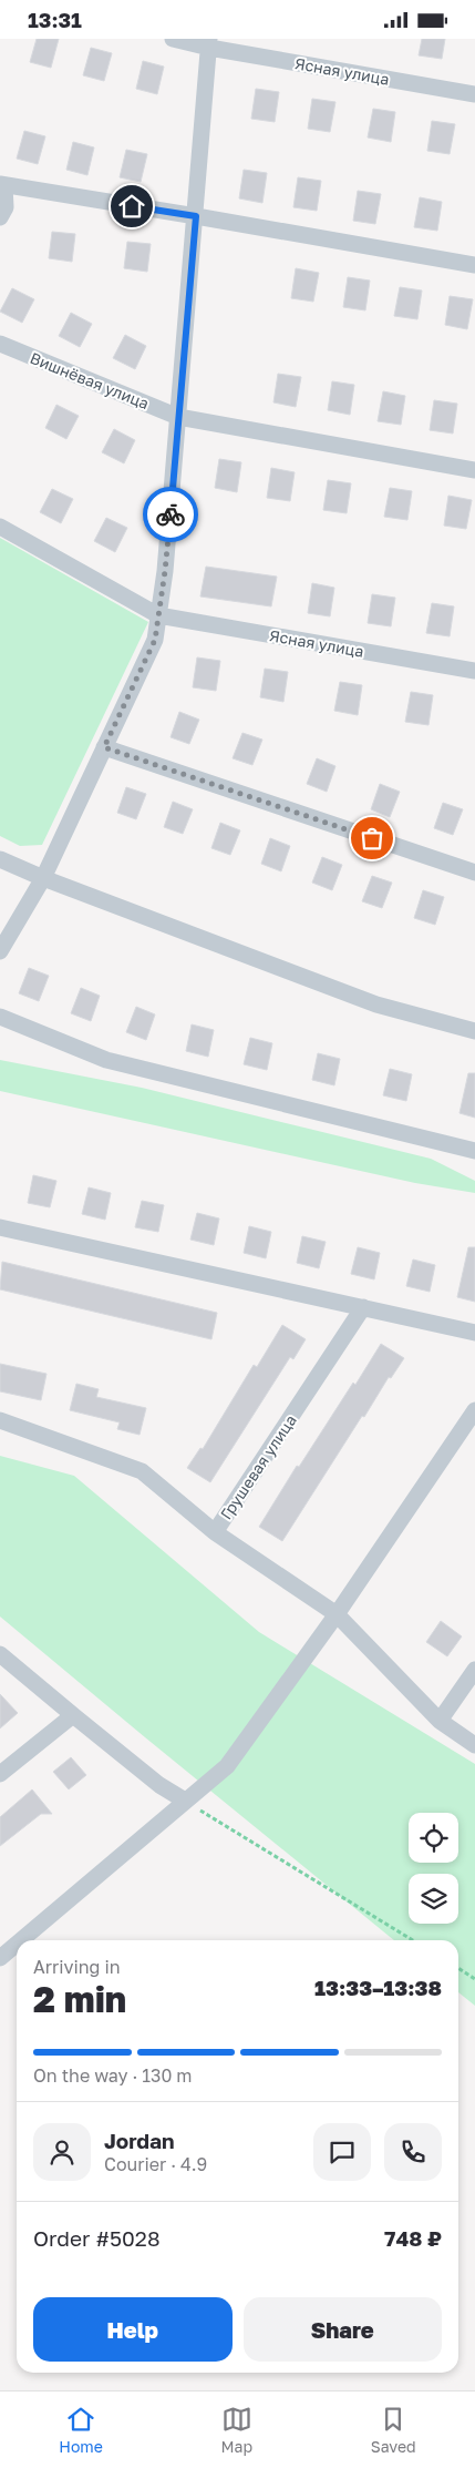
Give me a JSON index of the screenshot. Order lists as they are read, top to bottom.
{
  "streets": {
    "street": ["Ясная улица", "Вишнёвая улица", "Грушевая улица"]
  },
  "page": {
    "status": "13:31",
    "heading": ["2 min", "Arriving in", "13:33–13:38"],
    "panel": [
      "Jordan",
      "Courier · 4.9",
      "Order #5028",
      "748 ₽"
    ],
    "bar": "On the way · 130 m",
    "buttons": ["Help", "Share"],
    "tabs": ["Home", "Map", "Saved"]
  }
}
